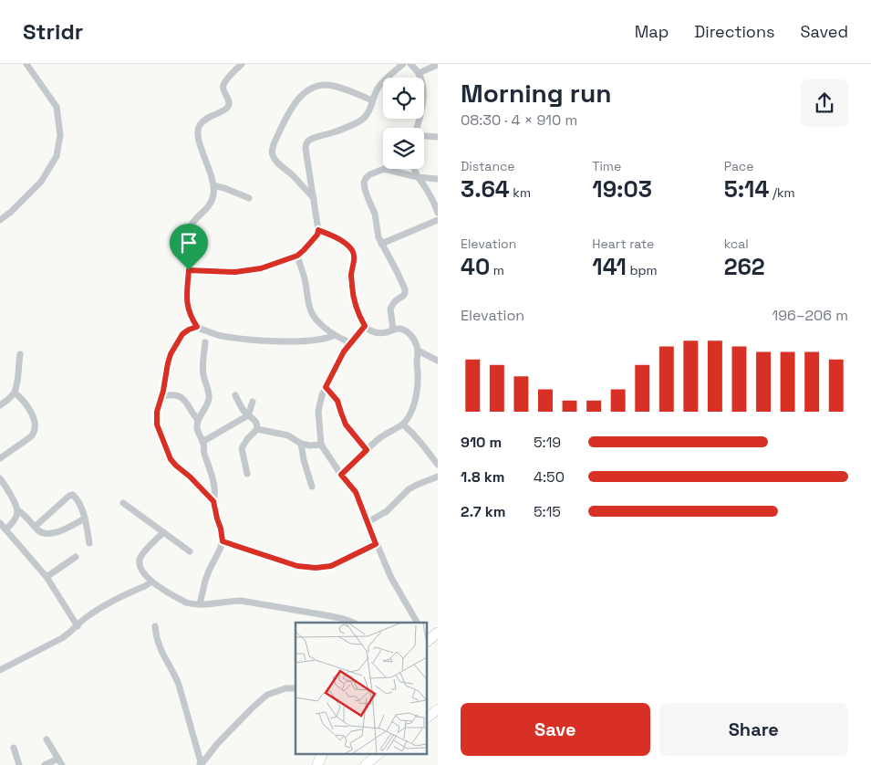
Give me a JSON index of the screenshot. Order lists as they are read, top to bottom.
{
  "page": {
    "header": "Stridr",
    "nav": ["Map", "Directions", "Saved"],
    "heading": ["Morning run", "08:30 · 4 × 910 m"],
    "stats": [
      ["Distance", "3.64 km"],
      ["Time", "19:03"],
      ["Pace", "5:14 /km"],
      ["Elevation", "40 m"],
      ["Heart rate", "141 bpm"],
      ["kcal", "262"]
    ],
    "chart": ["Elevation", "196–206 m"],
    "list": [
      {
        "name": "910 m",
        "note": "5:19"
      },
      {
        "name": "1.8 km",
        "note": "4:50"
      },
      {
        "name": "2.7 km",
        "note": "5:15"
      }
    ],
    "buttons": ["Save", "Share"]
  }
}
